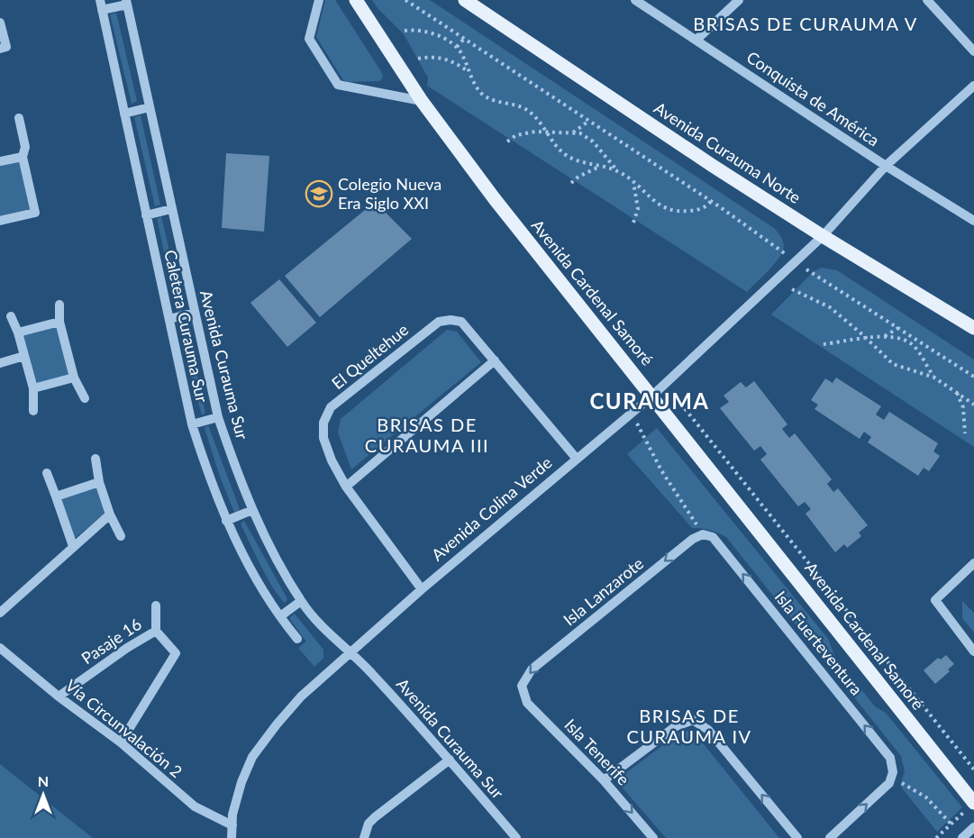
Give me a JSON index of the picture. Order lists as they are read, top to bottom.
{
  "streets": {
    "main road": ["Avenida Curauma Norte", "Avenida Cardenal Samoré"],
    "street": [
      "Conquista de América",
      "Caletera Curauma Sur",
      "El Queltehue",
      "Avenida Curauma Sur",
      "Avenida Colina Verde",
      "Isla Lanzarote",
      "Pasaje 16",
      "Isla Fuerteventura",
      "Vía Circunvalación 2",
      "Isla Tenerife"
    ]
  },
  "crossings": [
    ["Conquista de América", "Avenida Colina Verde"],
    ["Avenida Curauma Norte", "Avenida Colina Verde"],
    ["Avenida Cardenal Samoré", "Avenida Colina Verde"],
    ["El Queltehue", "Avenida Colina Verde"],
    ["Avenida Curauma Sur", "Avenida Colina Verde"],
    ["Avenida Colina Verde", "Vía Circunvalación 2"],
    ["Isla Lanzarote", "Isla Fuerteventura"],
    ["Isla Lanzarote", "Isla Tenerife"],
    ["Pasaje 16", "Vía Circunvalación 2"]
  ],
  "one_way": ["Isla Lanzarote", "Isla Fuerteventura", "Isla Tenerife"],
  "districts": [
    "BRISAS DE CURAUMA V",
    "CURAUMA",
    "BRISAS DE CURAUMA III",
    "BRISAS DE CURAUMA IV"
  ],
  "places": {
    "school or university": ["Colegio Nueva Era Siglo XXI"]
  },
  "north": "top"
}
